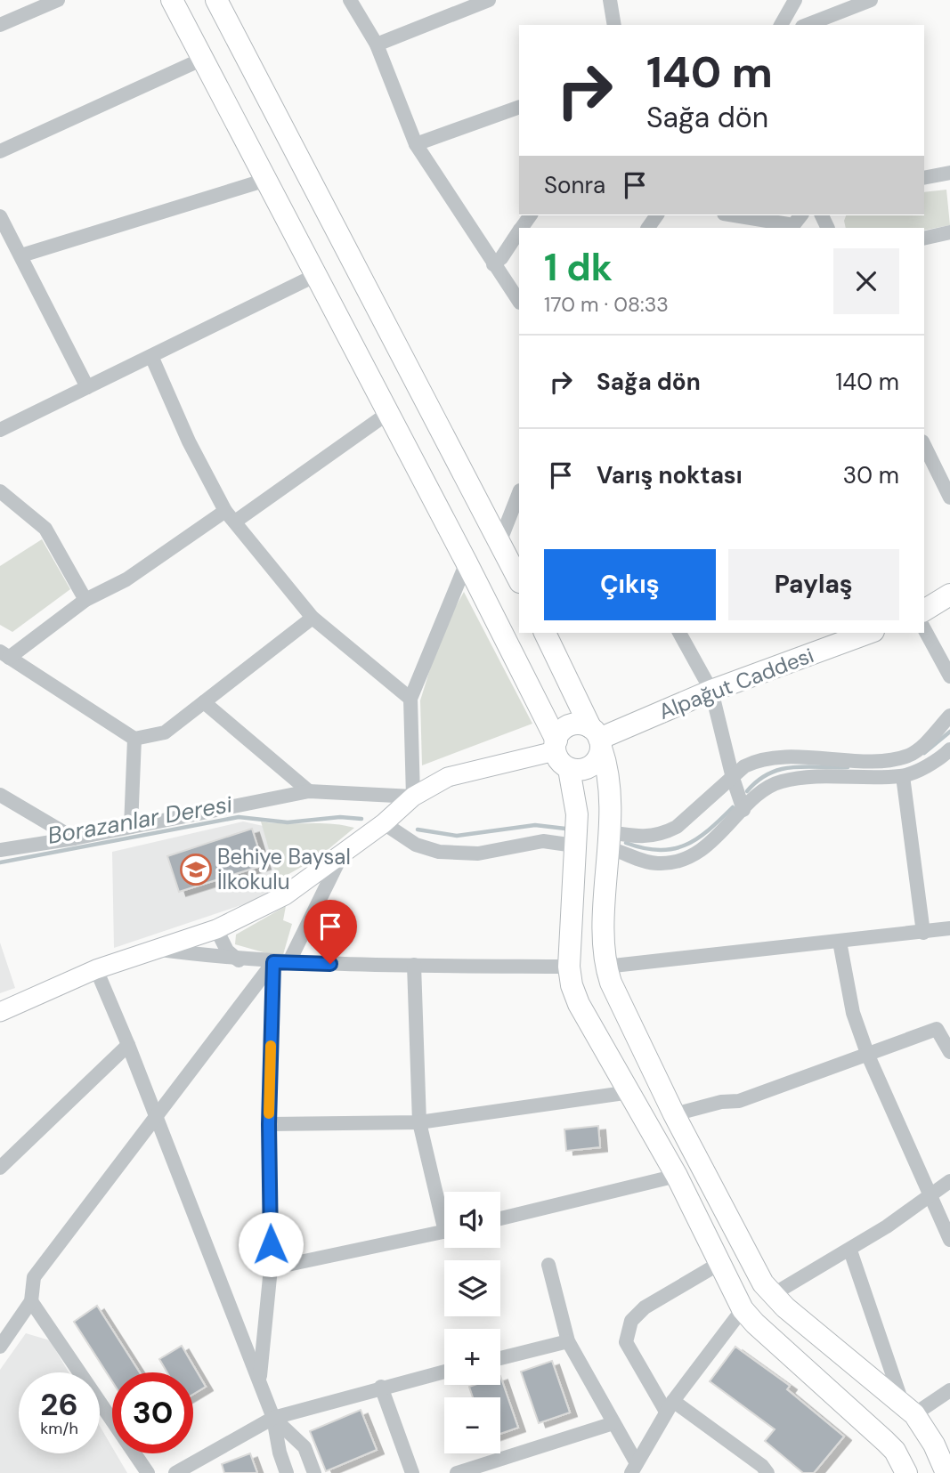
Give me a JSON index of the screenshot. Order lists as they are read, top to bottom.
{
  "streets": {
    "main road": ["Alpağut Caddesi"]
  },
  "water": ["Borazanlar Deresi"],
  "places": {
    "school or university": ["Behiye Baysal İlkokulu"]
  },
  "page": {
    "turn": ["140 m", "Sağa dön"],
    "then": "Sonra",
    "heading": ["1 dk", "170 m · 08:33"],
    "list": [
      {
        "name": "Sağa dön",
        "value": "140 m"
      },
      {
        "name": "Varış noktası",
        "value": "30 m"
      }
    ],
    "buttons": ["Çıkış", "Paylaş"],
    "map_buttons": ["+", "−"],
    "speed": "26 km/h",
    "limit": "30"
  }
}
